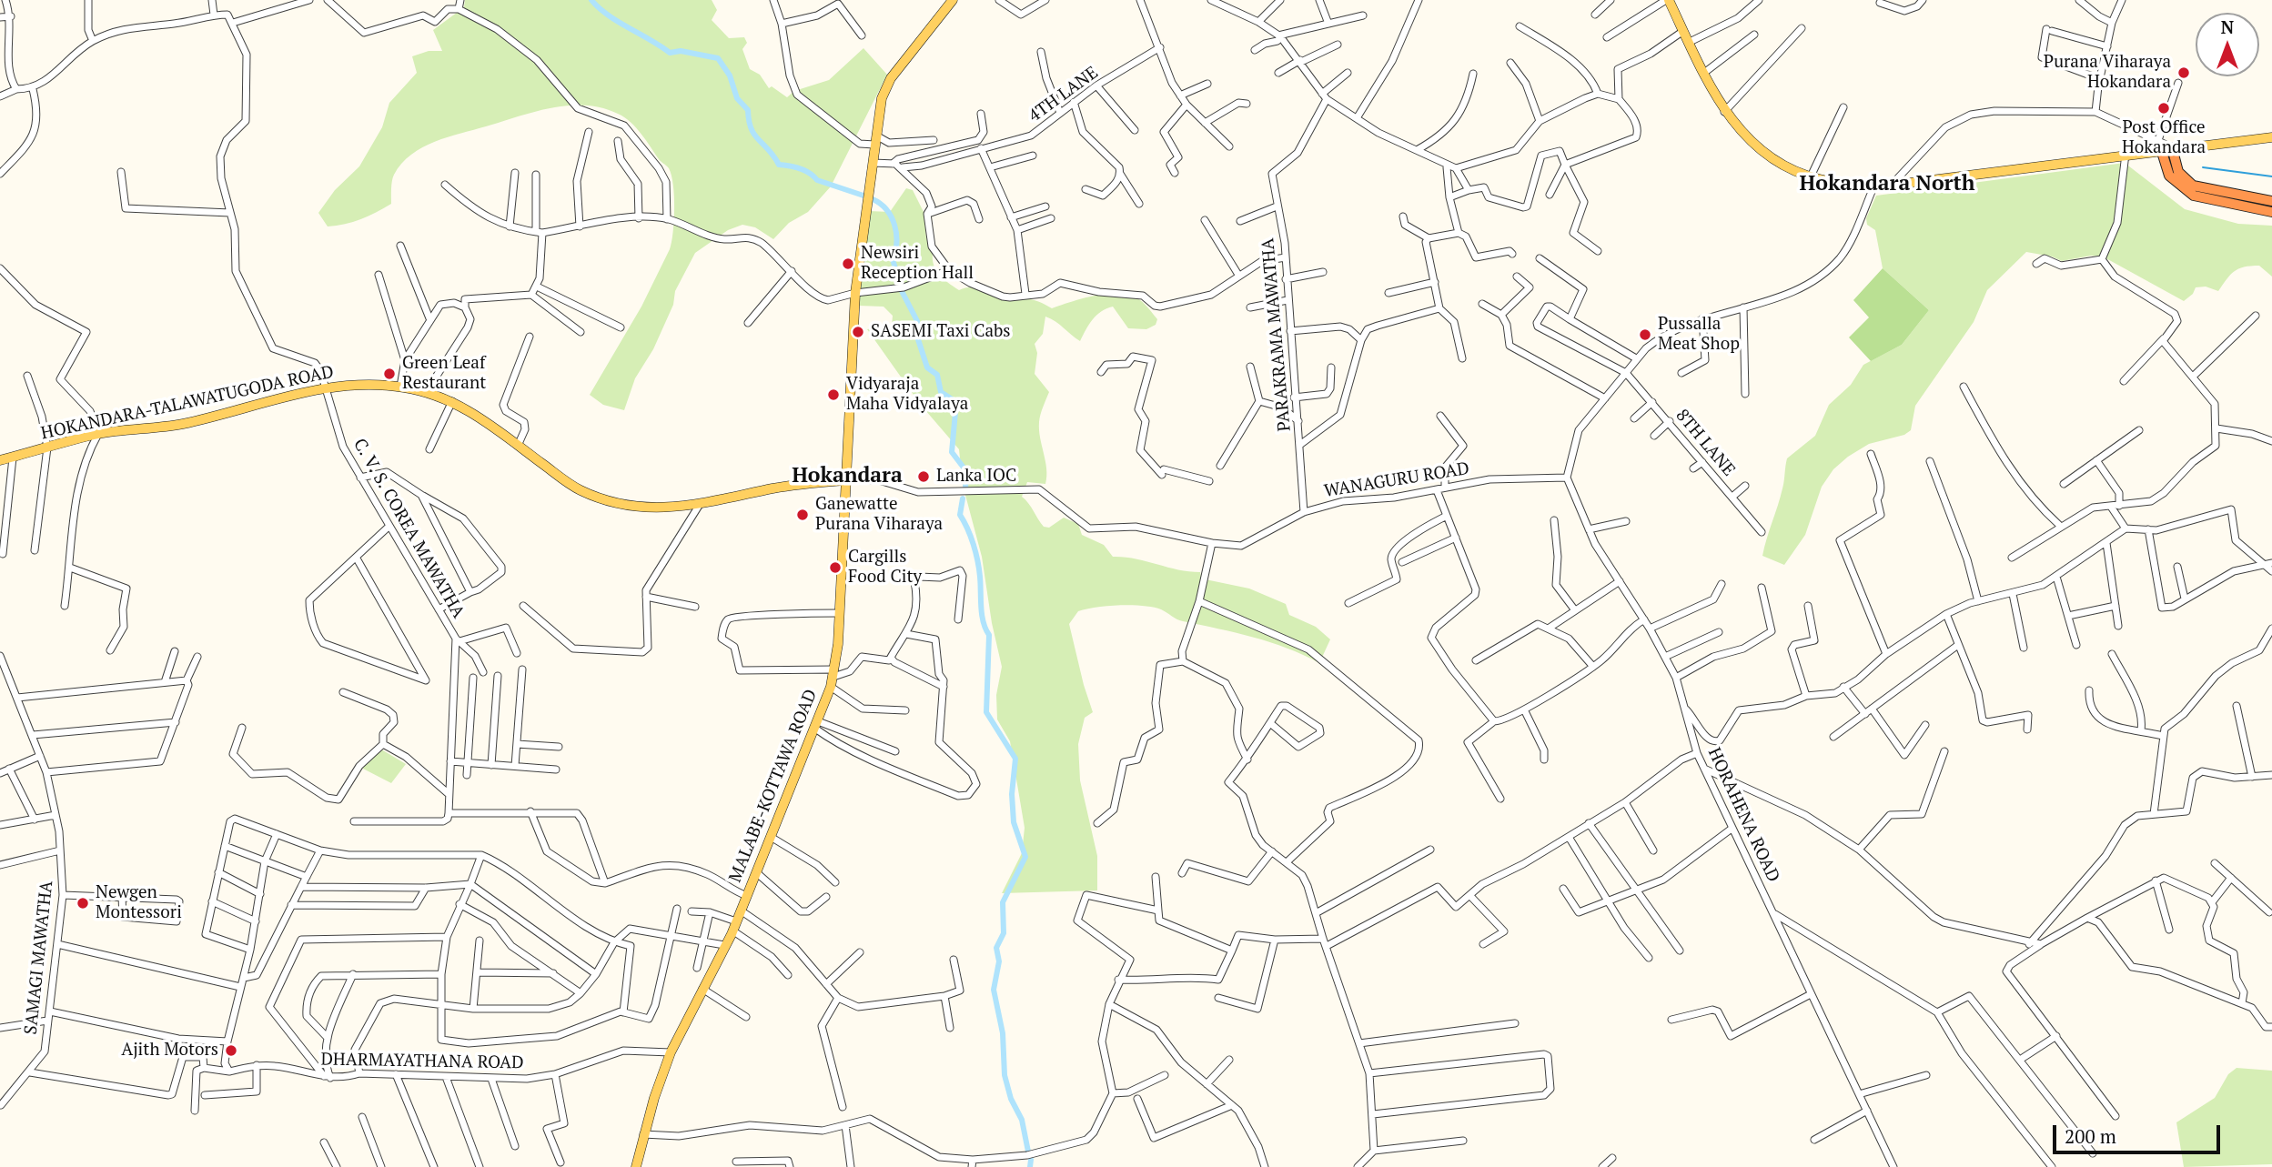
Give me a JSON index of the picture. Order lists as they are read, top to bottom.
{
  "streets": {
    "main road": ["HOKANDARA-TALAWATUGODA ROAD", "MALABE-KOTTAWA ROAD"],
    "street": [
      "4TH LANE",
      "PARAKRAMA MAWATHA",
      "8TH LANE",
      "WANAGURU ROAD",
      "C. V. S. COREA MAWATHA",
      "HORAHENA ROAD",
      "SAMAGI MAWATHA",
      "DHARMAYATHANA ROAD"
    ]
  },
  "crossings": [
    ["PARAKRAMA MAWATHA", "WANAGURU ROAD"],
    ["HOKANDARA-TALAWATUGODA ROAD", "WANAGURU ROAD"],
    ["HOKANDARA-TALAWATUGODA ROAD", "C. V. S. COREA MAWATHA"],
    ["HOKANDARA-TALAWATUGODA ROAD", "MALABE-KOTTAWA ROAD"],
    ["WANAGURU ROAD", "MALABE-KOTTAWA ROAD"],
    ["WANAGURU ROAD", "HORAHENA ROAD"],
    ["MALABE-KOTTAWA ROAD", "DHARMAYATHANA ROAD"]
  ],
  "districts": ["Hokandara North", "Hokandara"],
  "places": [
    "Purana Viharaya Hokandara",
    "Post Office Hokandara",
    "Newsiri Reception Hall",
    "SASEMI Taxi Cabs",
    "Pussalla Meat Shop",
    "Green Leaf Restaurant",
    "Vidyaraja Maha Vidyalaya",
    "Lanka IOC",
    "Ganewatte Purana Viharaya",
    "Cargills Food City",
    "Newgen Montessori",
    "Ajith Motors"
  ],
  "scale_bar": "200 m",
  "north": "top"
}
